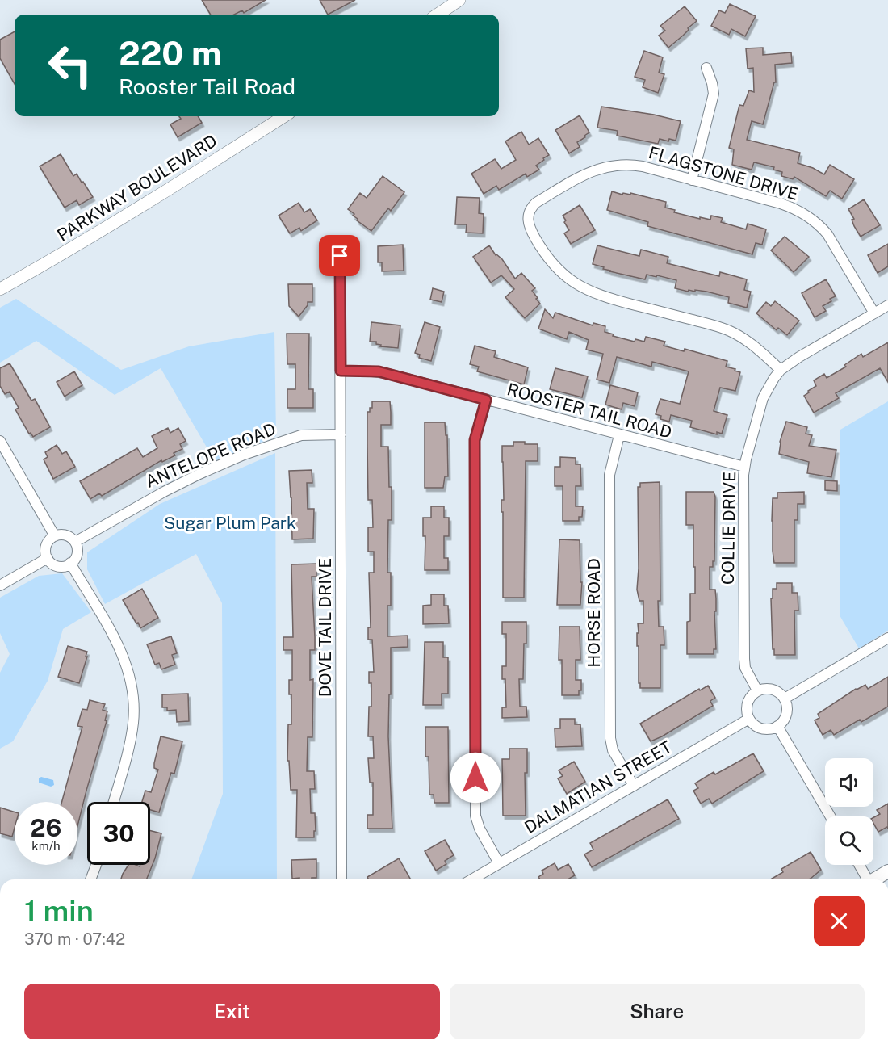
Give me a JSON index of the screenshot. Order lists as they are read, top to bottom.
{
  "streets": {
    "street": [
      "FLAGSTONE DRIVE",
      "PARKWAY BOULEVARD",
      "ROOSTER TAIL ROAD",
      "ANTELOPE ROAD",
      "COLLIE DRIVE",
      "HORSE ROAD",
      "DOVE TAIL DRIVE",
      "DALMATIAN STREET"
    ]
  },
  "crossings": [
    ["FLAGSTONE DRIVE", "COLLIE DRIVE"],
    ["ROOSTER TAIL ROAD", "COLLIE DRIVE"],
    ["ROOSTER TAIL ROAD", "HORSE ROAD"],
    ["ROOSTER TAIL ROAD", "DOVE TAIL DRIVE"],
    ["ANTELOPE ROAD", "DOVE TAIL DRIVE"],
    ["COLLIE DRIVE", "DALMATIAN STREET"],
    ["HORSE ROAD", "DALMATIAN STREET"]
  ],
  "parks": ["Sugar Plum Park"],
  "page": {
    "turn": ["220 m", "Rooster Tail Road"],
    "speed": "26 km/h",
    "limit": "30",
    "heading": ["1 min", "370 m · 07:42"],
    "buttons": ["Exit", "Share"]
  }
}
